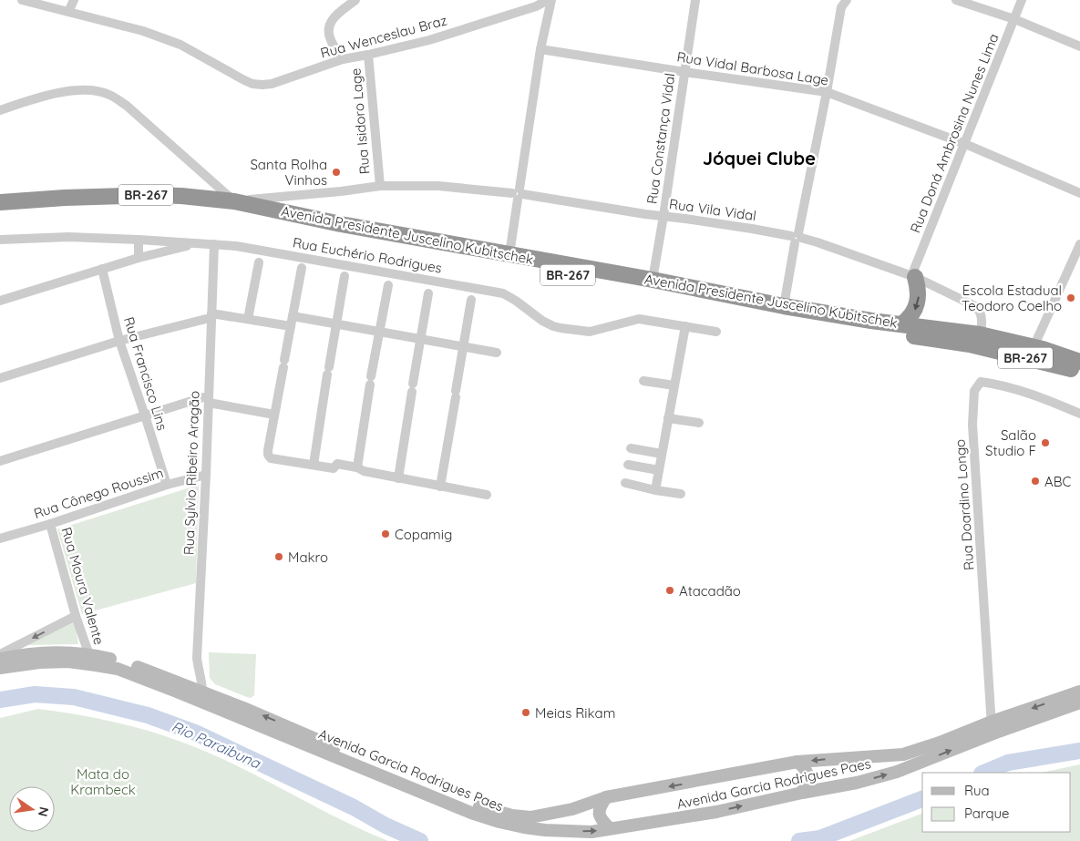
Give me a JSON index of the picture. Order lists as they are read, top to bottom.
{
  "streets": {
    "highway": ["BR-267", "Avenida Presidente Juscelino Kubitschek"],
    "main road": ["Avenida Garcia Rodrigues Paes"],
    "street": [
      "Rua Wenceslau Braz",
      "Rua Vidal Barbosa Lage",
      "Rua Isidoro Lage",
      "Rua Doná Ambrosina Nunes Lima",
      "Rua Constança Vidal",
      "Rua Vila Vidal",
      "Rua Euchério Rodrigues",
      "Rua Francisco Lins",
      "Rua Sylvio Ribeiro Aragão",
      "Rua Cônego Roussim",
      "Rua Doardino Longo",
      "Rua Moura Valente"
    ]
  },
  "crossings": [
    ["Rua Wenceslau Braz", "Rua Isidoro Lage"],
    ["Rua Vidal Barbosa Lage", "Rua Doná Ambrosina Nunes Lima"],
    ["Rua Vidal Barbosa Lage", "Rua Constança Vidal"],
    ["Rua Isidoro Lage", "Rua Vila Vidal"],
    ["Rua Doná Ambrosina Nunes Lima", "Rua Vila Vidal"],
    ["Rua Constança Vidal", "Rua Vila Vidal"],
    ["Rua Constança Vidal", "Avenida Presidente Juscelino Kubitschek"],
    ["Rua Vila Vidal", "Avenida Presidente Juscelino Kubitschek"],
    ["Rua Euchério Rodrigues", "Rua Sylvio Ribeiro Aragão"],
    ["Rua Francisco Lins", "Rua Cônego Roussim"],
    ["Rua Sylvio Ribeiro Aragão", "Rua Cônego Roussim"],
    ["Rua Sylvio Ribeiro Aragão", "Avenida Garcia Rodrigues Paes"],
    ["Rua Cônego Roussim", "Rua Moura Valente"],
    ["Rua Doardino Longo", "Avenida Garcia Rodrigues Paes"],
    ["Rua Moura Valente", "Avenida Garcia Rodrigues Paes"]
  ],
  "districts": ["Jóquei Clube"],
  "water": ["Rio Paraibuna"],
  "parks": ["Mata do Krambeck"],
  "places": [
    "Santa Rolha Vinhos",
    "Escola Estadual Teodoro Coelho",
    "Salão Studio F",
    "ABC",
    "Copamig",
    "Makro",
    "Atacadão",
    "Meias Rikam"
  ],
  "legend": ["Rua", "Parque"],
  "north": "right"
}
